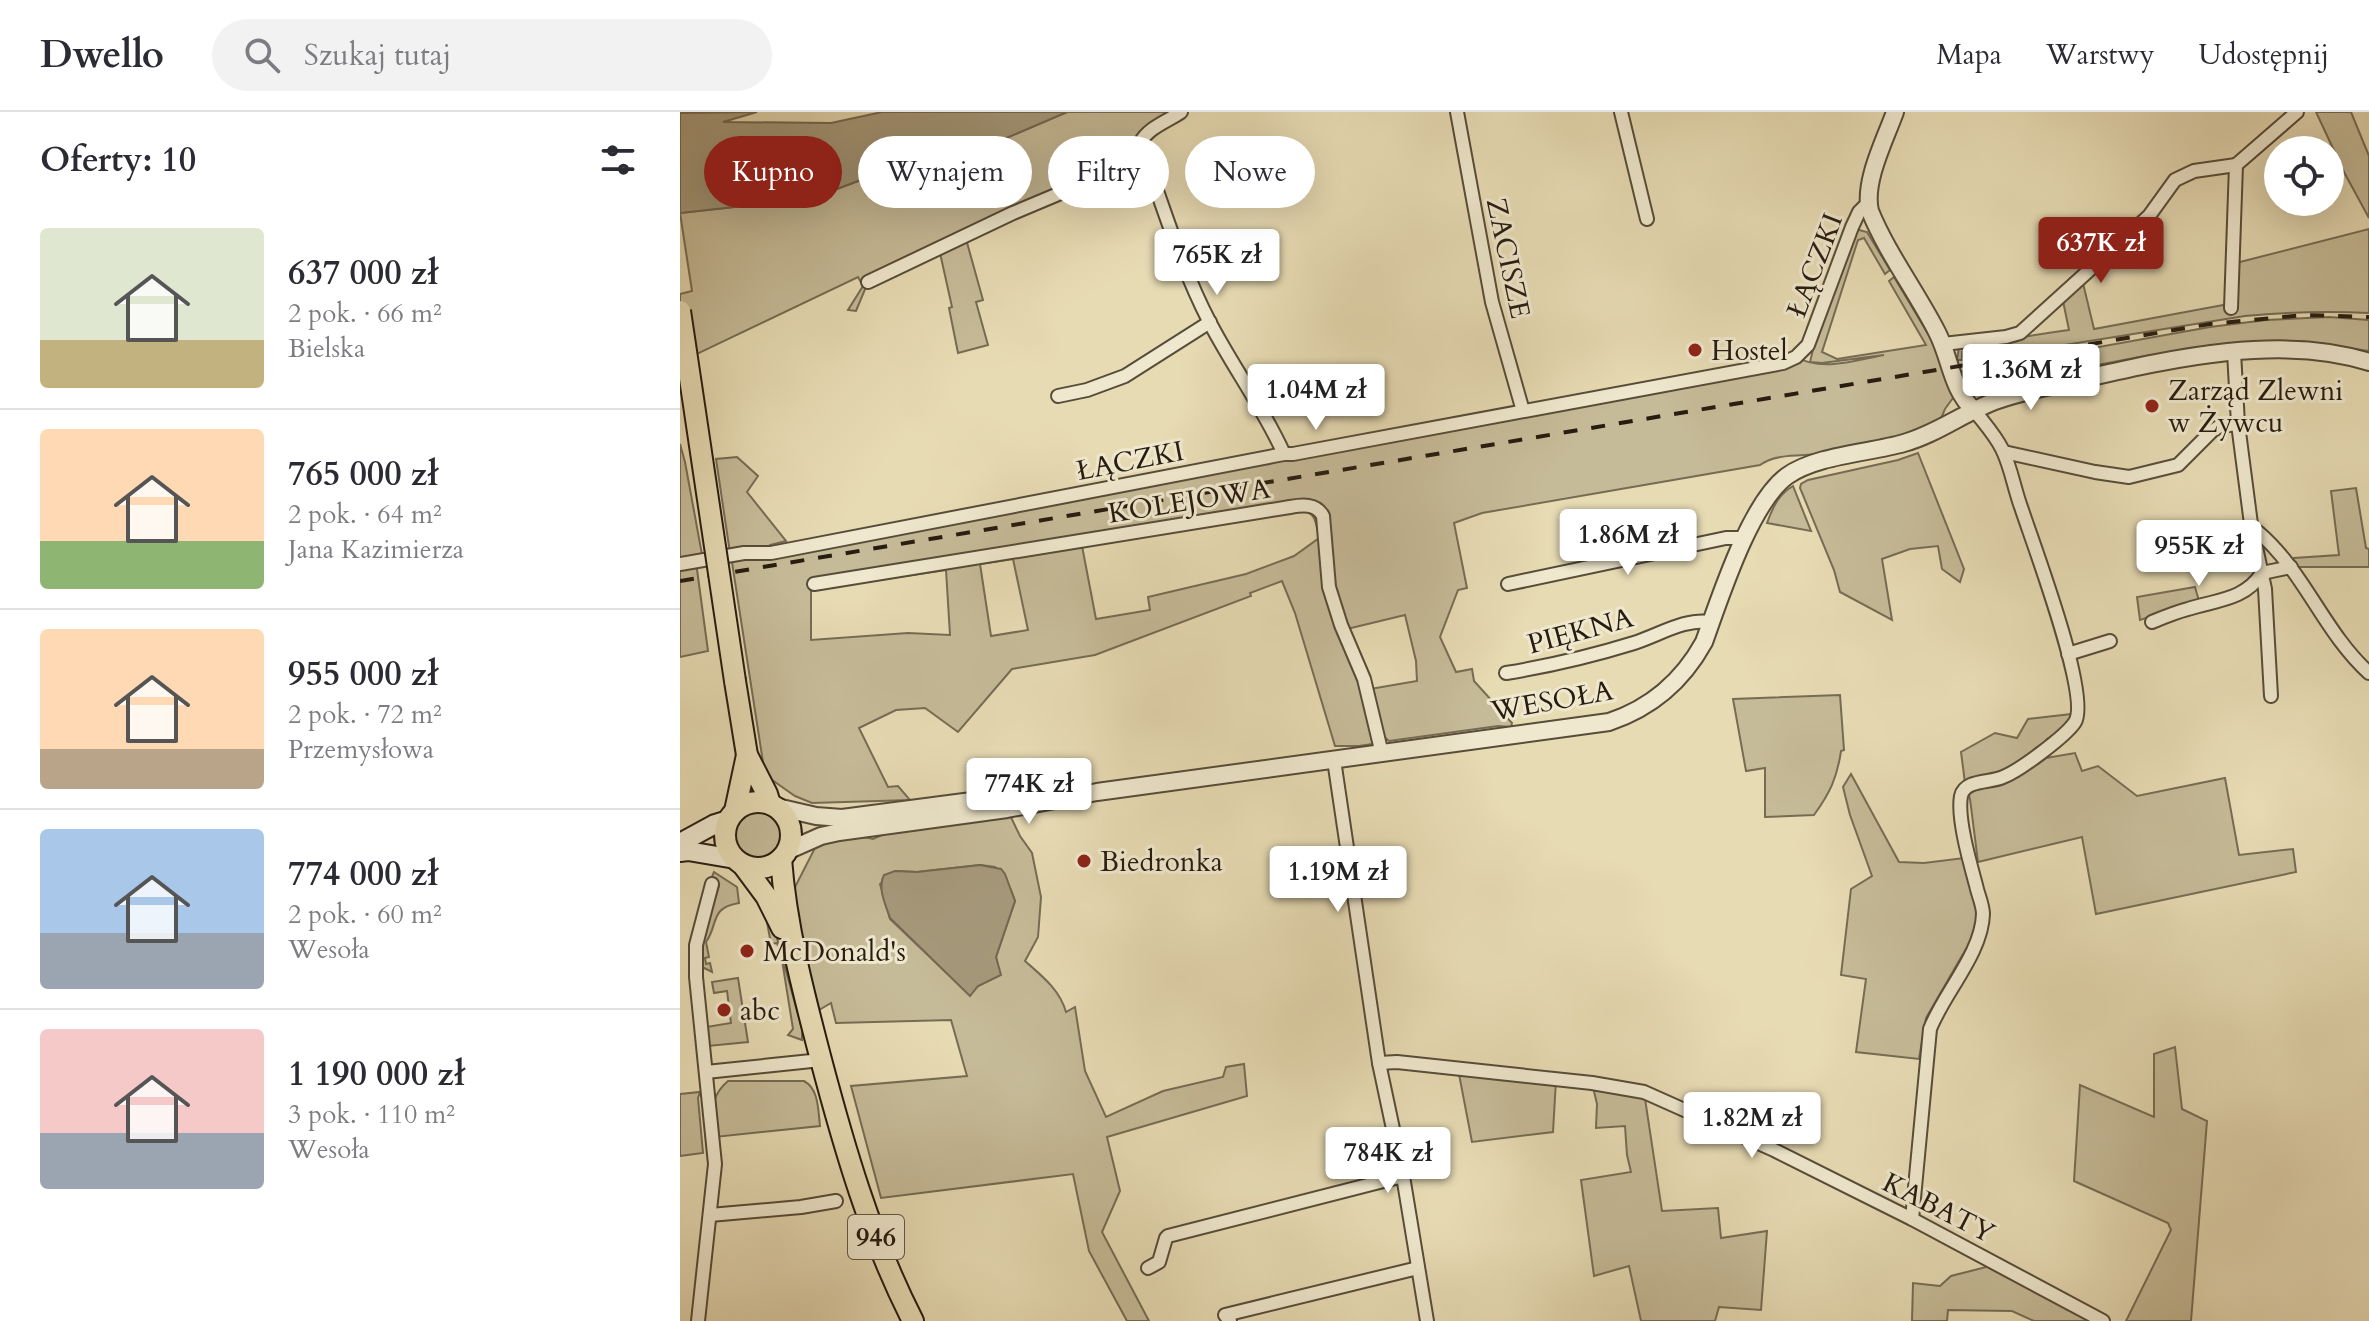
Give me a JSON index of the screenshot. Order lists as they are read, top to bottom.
{
  "streets": {
    "main road": ["946"],
    "street": [
      "ZACISZE",
      "ŁĄCZKI",
      "KOLEJOWA",
      "PIĘKNA",
      "WESOŁA",
      "KABATY"
    ]
  },
  "crossings": [
    ["ZACISZE", "ŁĄCZKI"],
    ["KOLEJOWA", "WESOŁA"],
    ["PIĘKNA", "WESOŁA"],
    ["WESOŁA", "946"]
  ],
  "places": [
    "Hostel",
    "Zarząd Zlewni w Żywcu",
    "Biedronka",
    "McDonald's",
    "abc"
  ],
  "page": {
    "header": "Dwello",
    "search": "Szukaj tutaj",
    "nav": ["Mapa", "Warstwy", "Udostępnij"],
    "heading": "Oferty: 10",
    "chip": [
      "Kupno",
      "Wynajem",
      "Filtry",
      "Nowe"
    ],
    "list": [
      {
        "name": "637 000 zł",
        "note": "2 pok. · 66 m² · Bielska"
      },
      {
        "name": "765 000 zł",
        "note": "2 pok. · 64 m² · Jana Kazimierza"
      },
      {
        "name": "955 000 zł",
        "note": "2 pok. · 72 m² · Przemysłowa"
      },
      {
        "name": "774 000 zł",
        "note": "2 pok. · 60 m² · Wesoła"
      },
      {
        "name": "1 190 000 zł",
        "note": "3 pok. · 110 m² · Wesoła"
      }
    ],
    "price": [
      "637K zł",
      "765K zł",
      "1.36M zł",
      "1.04M zł",
      "1.86M zł",
      "955K zł",
      "774K zł",
      "1.19M zł",
      "1.82M zł",
      "784K zł"
    ]
  }
}
